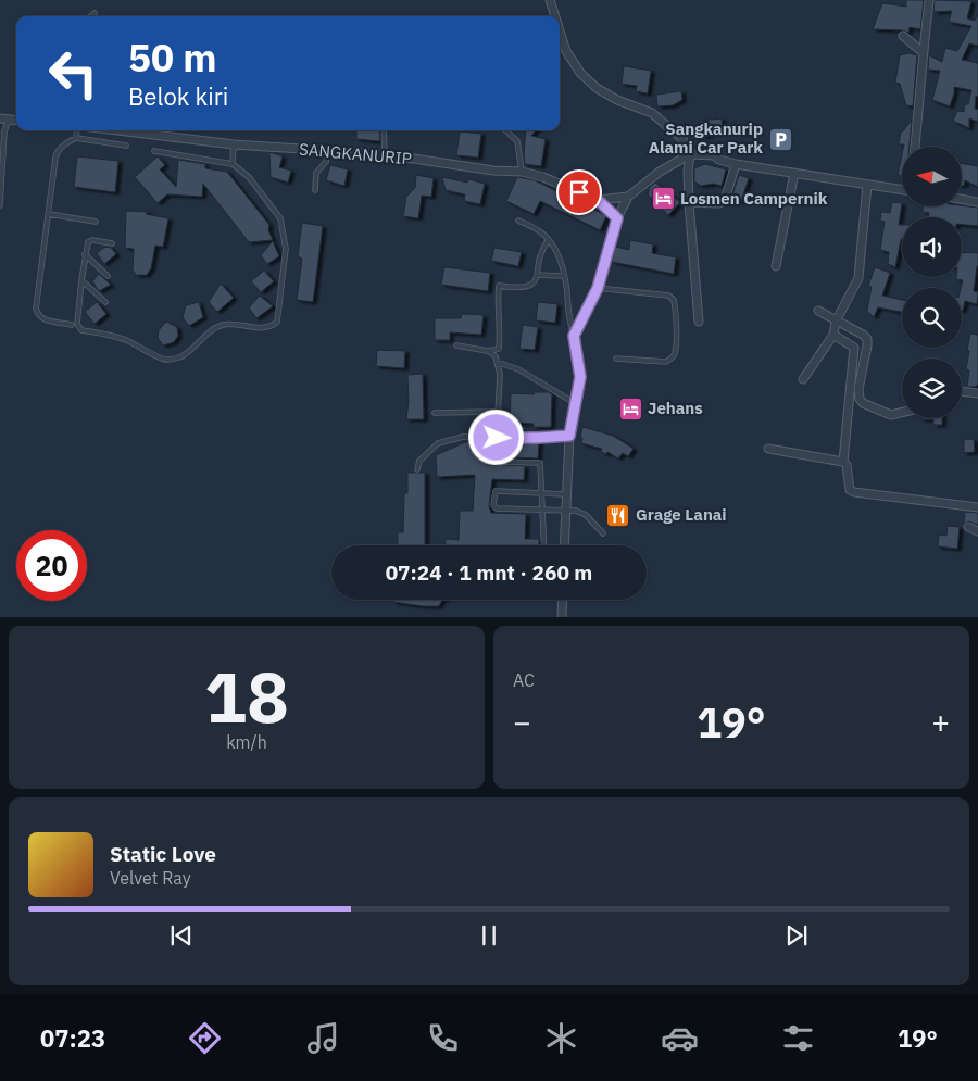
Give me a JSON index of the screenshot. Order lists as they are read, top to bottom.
{
  "streets": {
    "street": ["SANGKANURIP"]
  },
  "places": {
    "parking": ["Sangkanurip Alami Car Park"],
    "hotel": ["Losmen Campernik", "Jehans"],
    "restaurant": ["Grage Lanai"]
  },
  "north": "left",
  "page": {
    "turn": ["50 m", "Belok kiri"],
    "limit": "20",
    "trip": "07:24 · 1 mnt · 260 m",
    "tile": [
      ["18", "km/h"],
      "AC"
    ],
    "heat": ["−", "19°", "+"],
    "song": ["Static Love", "Velvet Ray"],
    "tabs": ["07:23", "19°"]
  }
}
